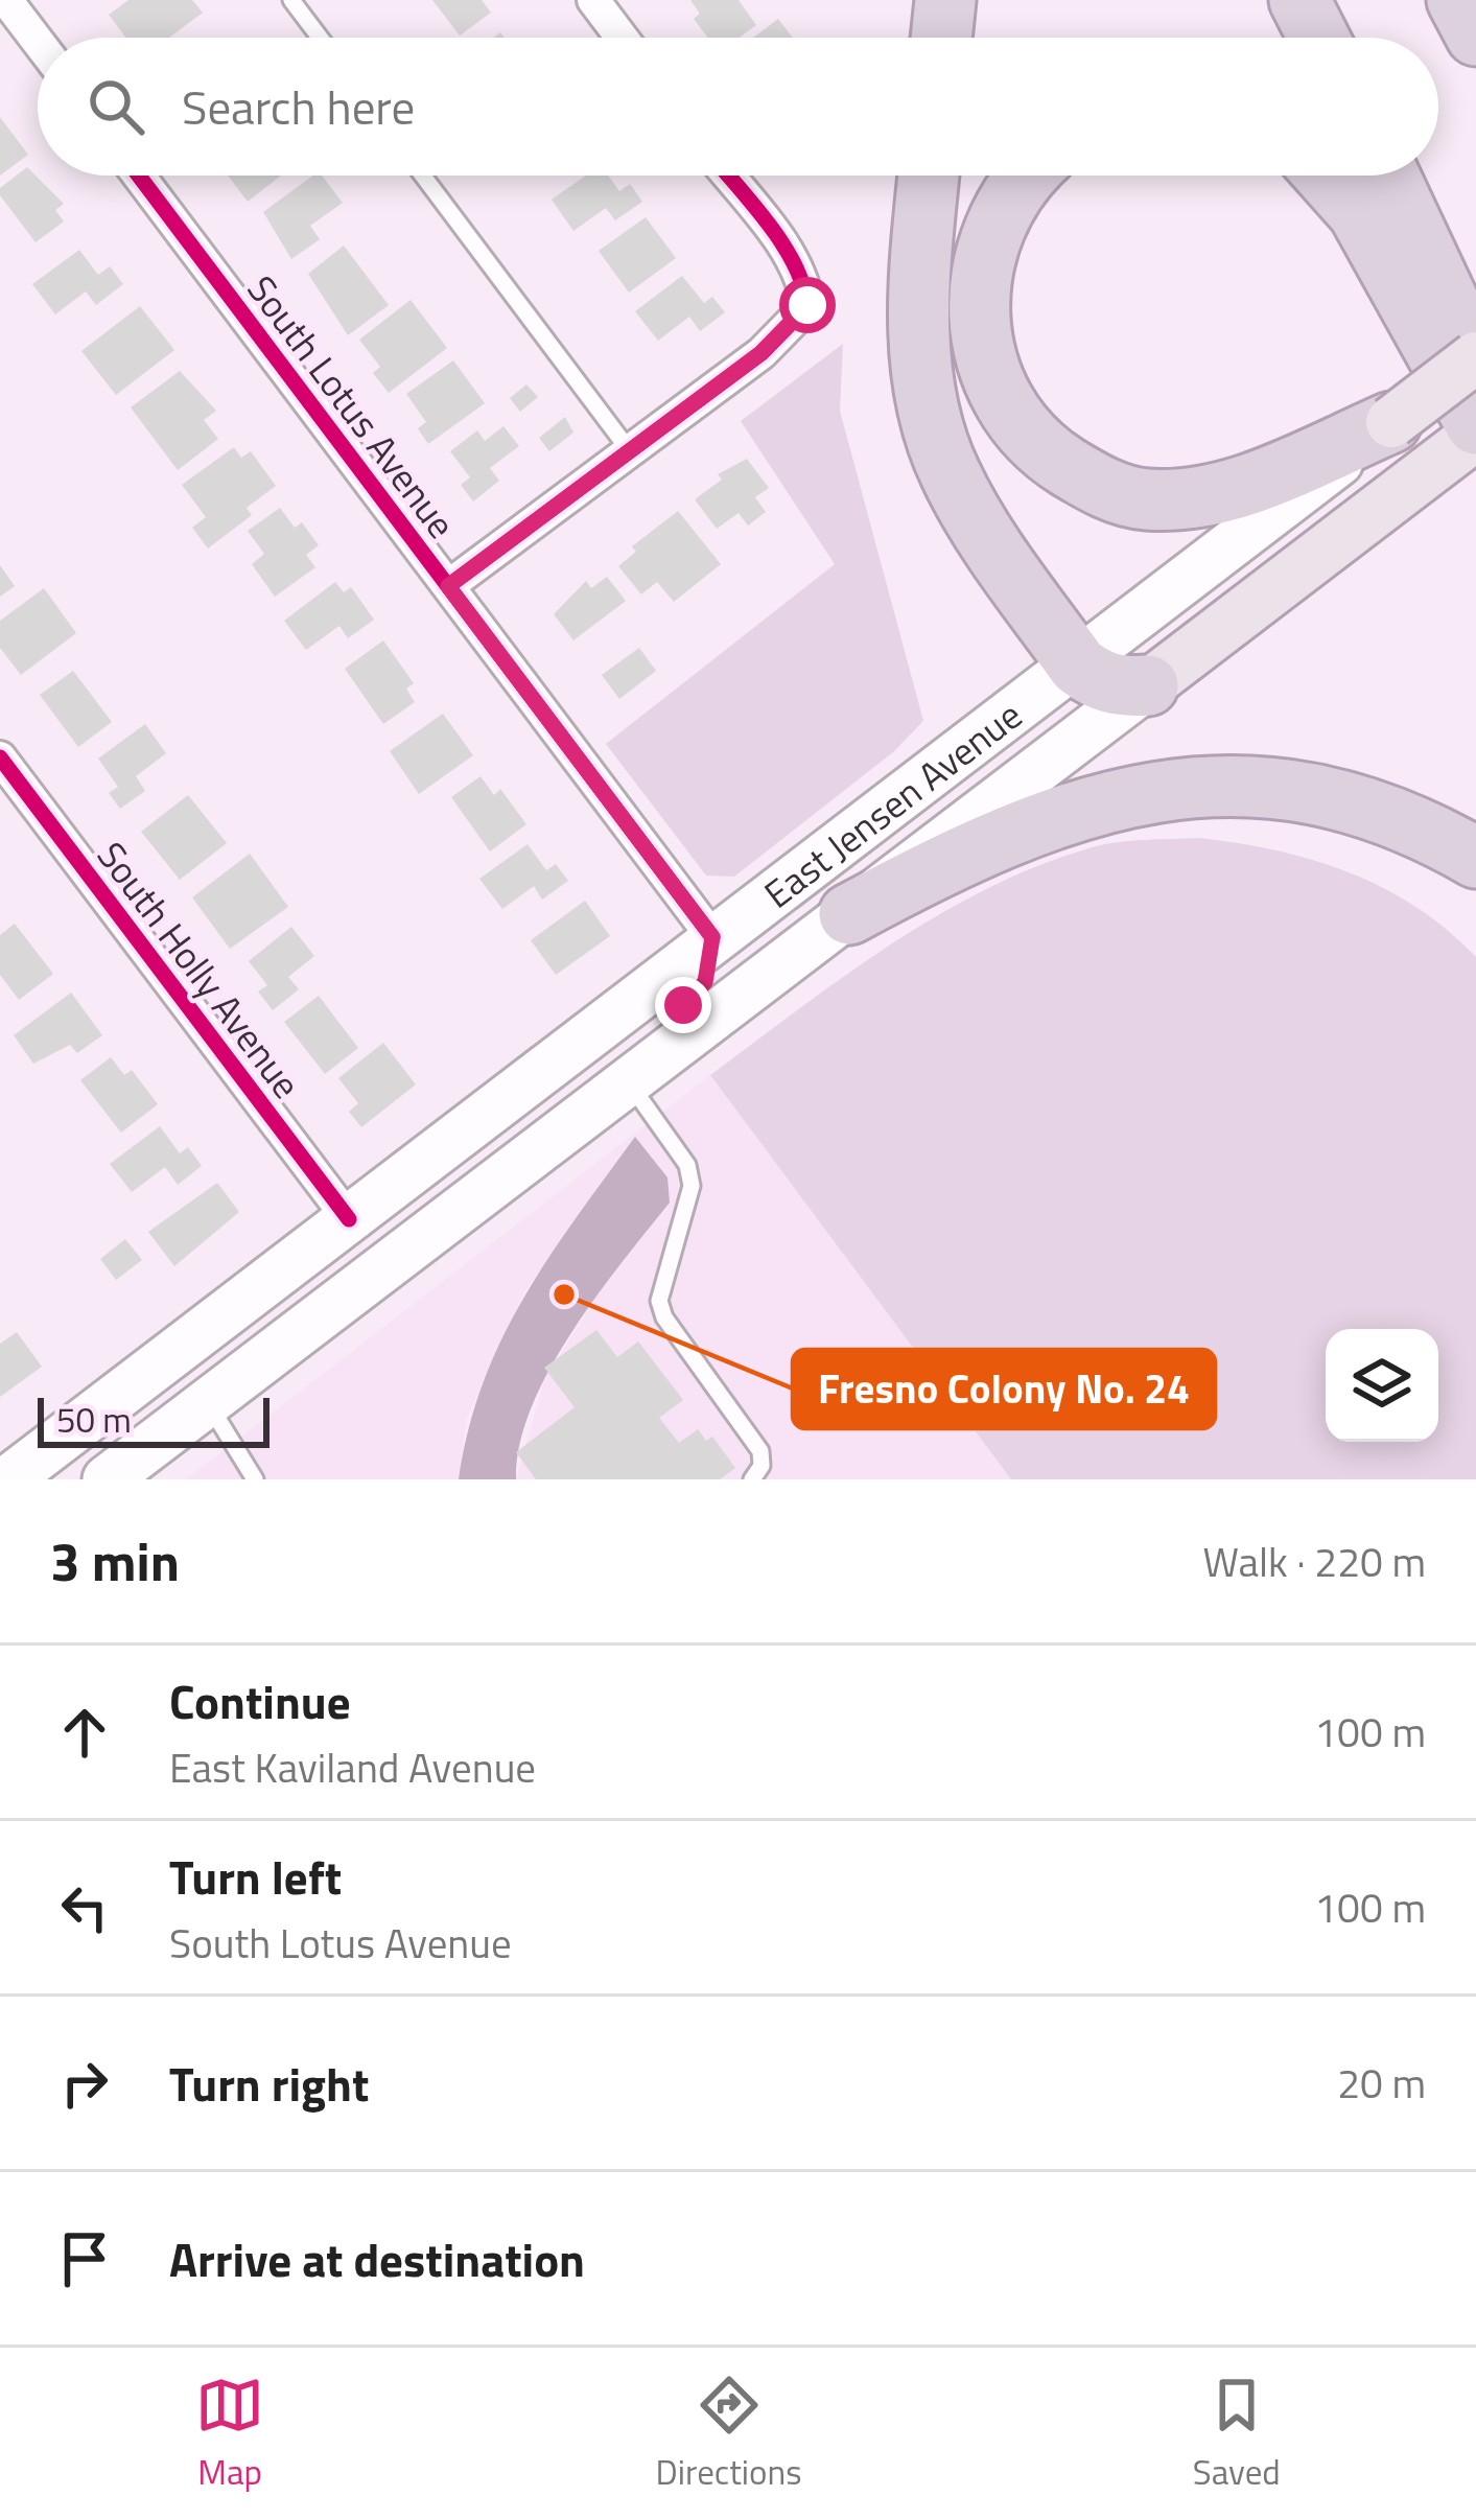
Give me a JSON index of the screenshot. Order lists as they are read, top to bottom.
{
  "streets": {
    "main road": ["East Jensen Avenue"],
    "street": ["South Lotus Avenue", "South Holly Avenue"]
  },
  "crossings": [
    ["South Lotus Avenue", "East Jensen Avenue"],
    ["East Jensen Avenue", "South Holly Avenue"]
  ],
  "places": ["Fresno Colony No. 24"],
  "scale_bar": "50 m",
  "page": {
    "search": "Search here",
    "scale": "50 m",
    "heading": ["3 min", "Walk · 220 m"],
    "list": [
      ["Continue", "East Kaviland Avenue", "100 m"],
      ["Turn left", "South Lotus Avenue", "100 m"],
      ["Turn right", "20 m"],
      "Arrive at destination"
    ],
    "nav": ["Map", "Directions", "Saved"]
  }
}
